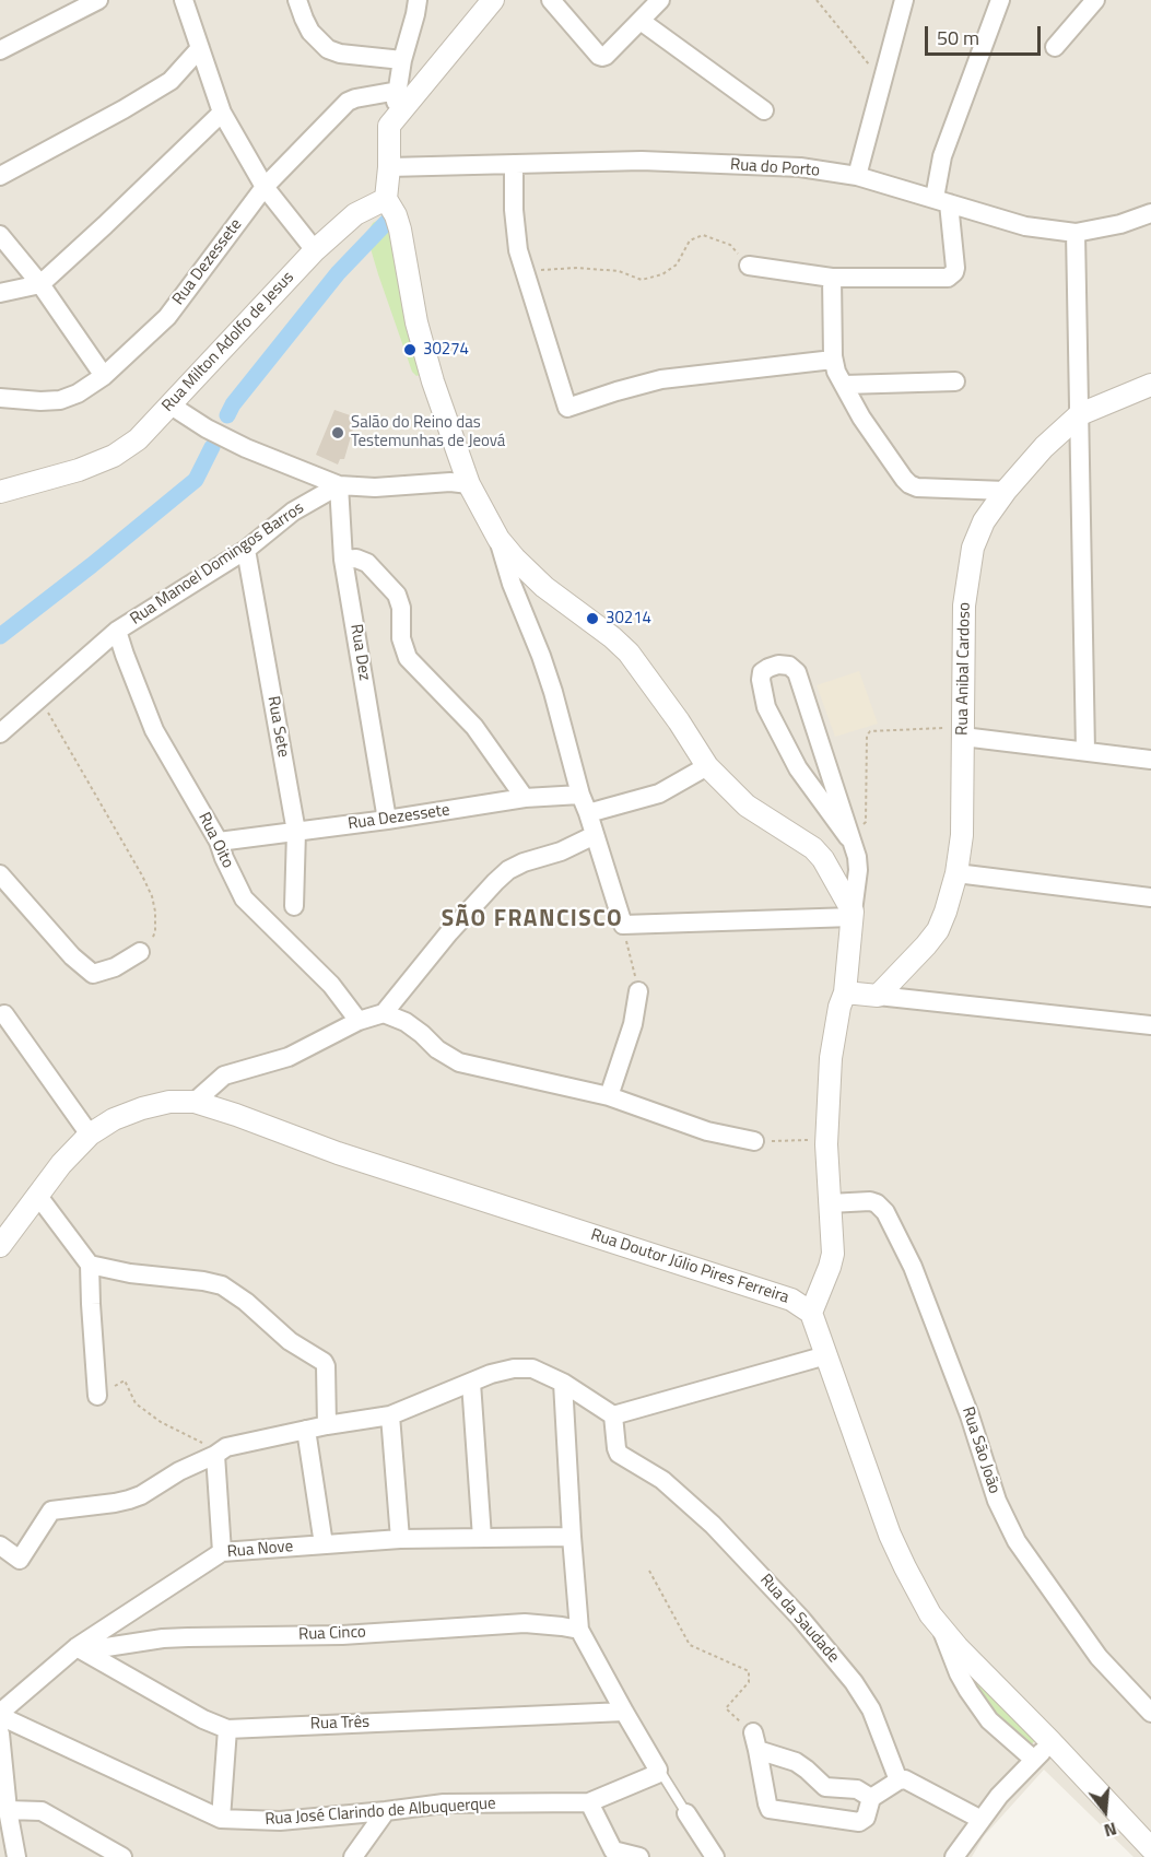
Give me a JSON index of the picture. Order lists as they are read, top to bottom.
{
  "streets": {
    "street": [
      "Rua do Porto",
      "Rua Dezessete",
      "Rua Milton Adolfo de Jesus",
      "Rua Manoel Domingos Barros",
      "Rua Dez",
      "Rua Anibal Cardoso",
      "Rua Sete",
      "Rua Oito",
      "Rua Doutor Júlio Pires Ferreira",
      "Rua São João",
      "Rua Nove",
      "Rua da Saudade",
      "Rua Cinco",
      "Rua Três",
      "Rua José Clarindo de Albuquerque"
    ]
  },
  "crossings": [
    ["Rua Dezessete", "Rua Dez"],
    ["Rua Dezessete", "Rua Sete"],
    ["Rua Dezessete", "Rua Oito"],
    ["Rua Manoel Domingos Barros", "Rua Dez"],
    ["Rua Manoel Domingos Barros", "Rua Sete"],
    ["Rua Manoel Domingos Barros", "Rua Oito"],
    ["Rua Nove", "Rua Cinco"],
    ["Rua Nove", "Rua Três"],
    ["Rua Nove", "Rua José Clarindo de Albuquerque"],
    ["Rua Cinco", "Rua Três"]
  ],
  "districts": ["SÃO FRANCISCO"],
  "places": ["30274", "Salão do Reino das Testemunhas de Jeová", "30214"],
  "scale_bar": "50 m",
  "north": "bottom"
}
